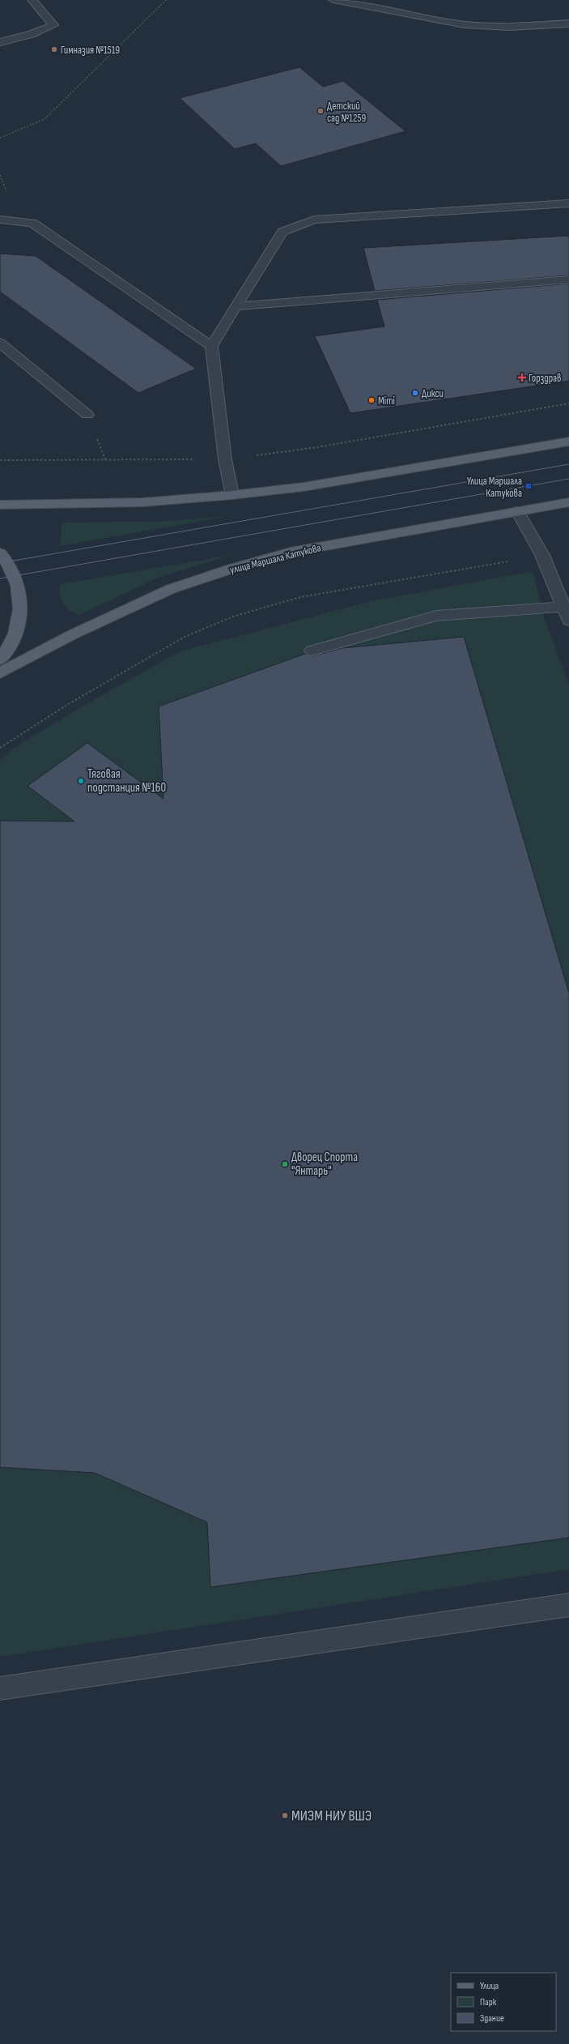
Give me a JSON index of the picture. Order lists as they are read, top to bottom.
{
  "streets": {
    "main road": ["улица Маршала Катукова"]
  },
  "places": {
    "other": [
      "Гимназия №1519",
      "Детский сад №1259",
      "Дикси",
      "Mimi",
      "Тяговая подстанция №160",
      "Дворец Спорта \"Янтарь\"",
      "МИЭМ НИУ ВШЭ"
    ],
    "health": ["Горздрав"],
    "transit": ["Улица Маршала Катукова"]
  },
  "legend": ["Улица", "Парк", "Здание"]
}
